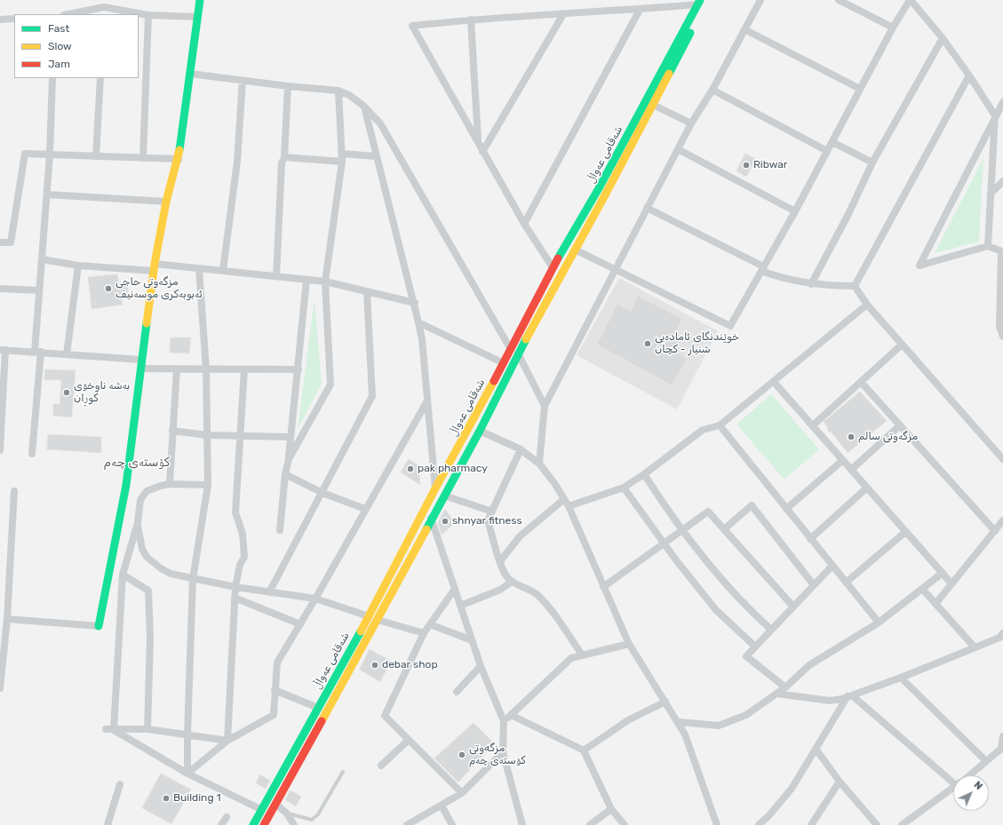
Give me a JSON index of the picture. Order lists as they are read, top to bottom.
{
  "streets": {
    "main road": ["شەقامی عەواڵ"]
  },
  "districts": ["کۆستەی چەم"],
  "places": [
    "Ribwar",
    "مزگەوتی حاجی ئەبوبەکری موسەنیف",
    "خوێندنگای ئامادەیی شنیار - کچان",
    "بەشە ناوخۆی کوڕان",
    "مزگەوتی سالم",
    "pak pharmacy",
    "shnyar fitness",
    "debar shop",
    "مزگه‌وتی کۆستەی چەم",
    "Building 1"
  ],
  "legend": ["Fast", "Slow", "Jam"],
  "north": "top right"
}
